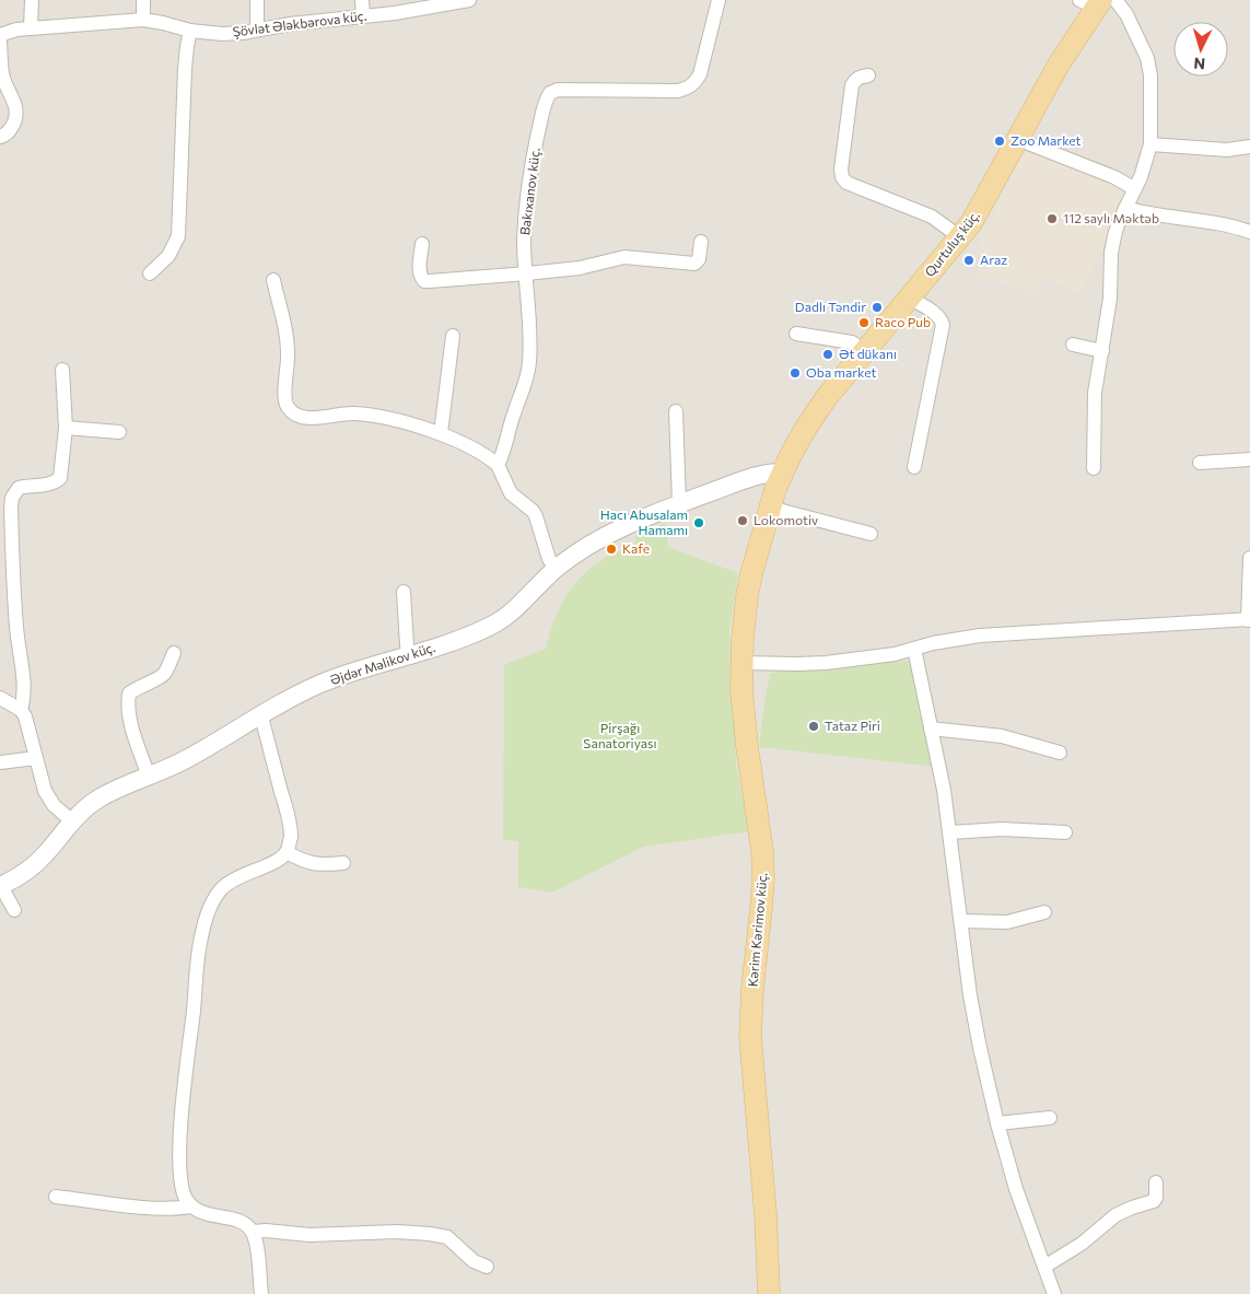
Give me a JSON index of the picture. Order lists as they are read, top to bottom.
{
  "streets": {
    "main road": ["Qurtuluş küç.", "Kərim Kərimov küç."],
    "street": ["Şövlət Ələkbərova küç.", "Bakıxanov küç.", "Əjdər Məlikov küç."]
  },
  "crossings": [
    ["Qurtuluş küç.", "Əjdər Məlikov küç."],
    ["Qurtuluş küç.", "Kərim Kərimov küç."],
    ["Əjdər Məlikov küç.", "Kərim Kərimov küç."]
  ],
  "parks": ["Pirşağı Sanatoriyası"],
  "places": [
    "Zoo Market",
    "112 saylı Məktəb",
    "Araz",
    "Dadlı Təndir",
    "Raco Pub",
    "Ət dükanı",
    "Oba market",
    "Lokomotiv",
    "Hacı Abusalam Hamamı",
    "Kafe",
    "Tataz Piri"
  ],
  "north": "bottom"
}
